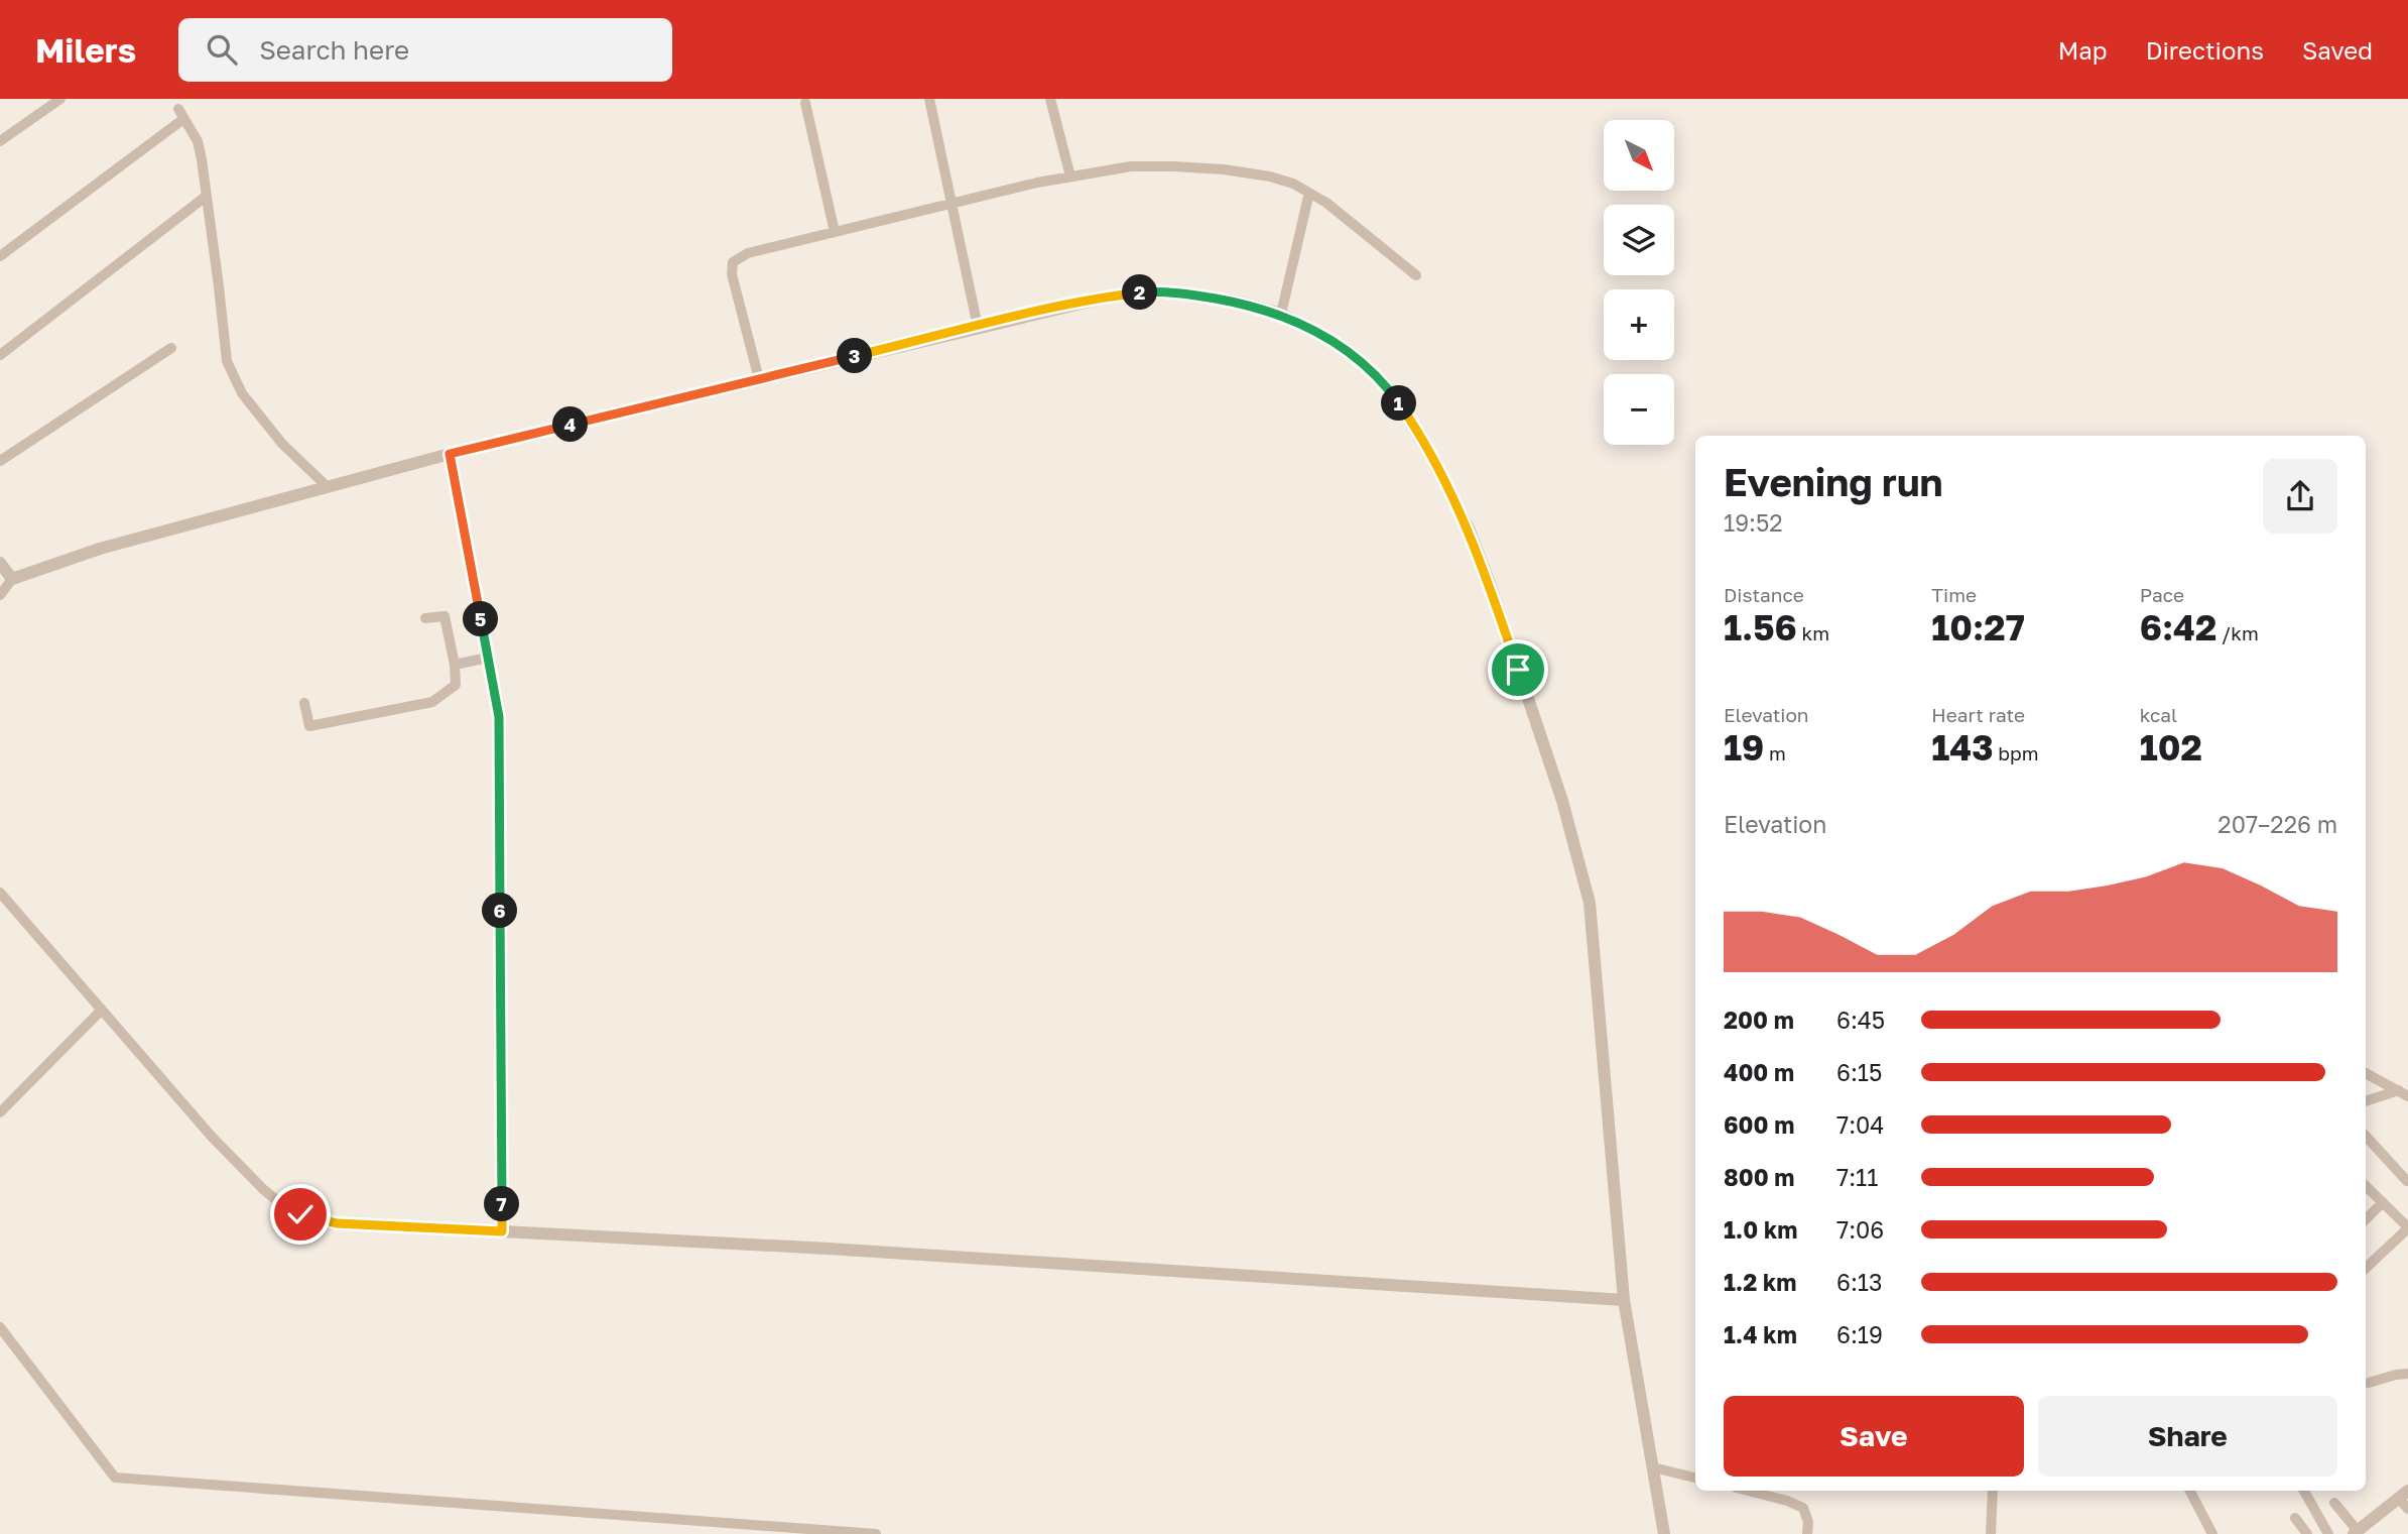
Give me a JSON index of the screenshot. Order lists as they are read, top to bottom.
{
  "north": "bottom right",
  "page": {
    "header": "Milers",
    "search": "Search here",
    "nav": ["Map", "Directions", "Saved"],
    "map_buttons": ["+", "−"],
    "pins": [
      "2",
      "3",
      "1",
      "4",
      "5",
      "6",
      "7"
    ],
    "heading": ["Evening run", "19:52"],
    "stats": [
      ["Distance", "1.56 km"],
      ["Time", "10:27"],
      ["Pace", "6:42 /km"],
      ["Elevation", "19 m"],
      ["Heart rate", "143 bpm"],
      ["kcal", "102"]
    ],
    "chart": ["Elevation", "207–226 m"],
    "list": [
      {
        "name": "200 m",
        "note": "6:45"
      },
      {
        "name": "400 m",
        "note": "6:15"
      },
      {
        "name": "600 m",
        "note": "7:04"
      },
      {
        "name": "800 m",
        "note": "7:11"
      },
      {
        "name": "1.0 km",
        "note": "7:06"
      },
      {
        "name": "1.2 km",
        "note": "6:13"
      },
      {
        "name": "1.4 km",
        "note": "6:19"
      }
    ],
    "buttons": ["Save", "Share"]
  }
}
